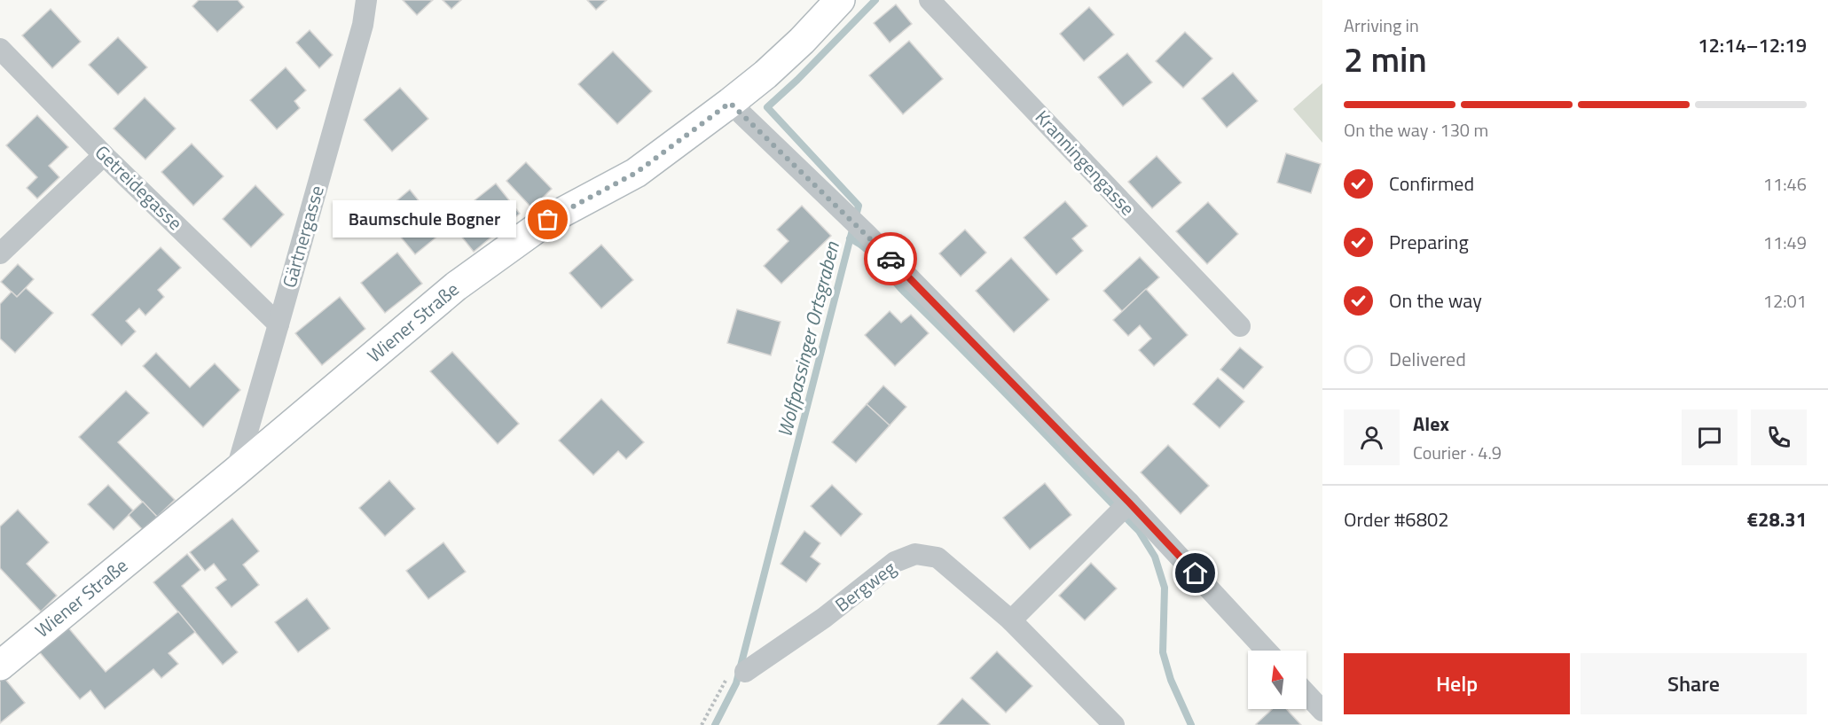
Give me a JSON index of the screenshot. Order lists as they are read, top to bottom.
{
  "streets": {
    "main road": ["Wiener Straße"],
    "street": [
      "Kranningengasse",
      "Getreidegasse",
      "Gärtnergasse",
      "Bergweg"
    ]
  },
  "crossings": [
    ["Getreidegasse", "Gärtnergasse"],
    ["Gärtnergasse", "Wiener Straße"]
  ],
  "water": ["Wolfpassinger Ortsgraben"],
  "places": ["Baumschule Bogner"],
  "north": "top",
  "page": {
    "heading": ["2 min", "Arriving in", "12:14–12:19"],
    "panel": [
      "Alex",
      "Courier · 4.9",
      "Order #6802",
      "€28.31"
    ],
    "bar": "On the way · 130 m",
    "list": [
      ["Confirmed", "11:46"],
      ["Preparing", "11:49"],
      ["On the way", "12:01"],
      "Delivered"
    ],
    "bubble": "Baumschule Bogner",
    "buttons": ["Help", "Share"]
  }
}
